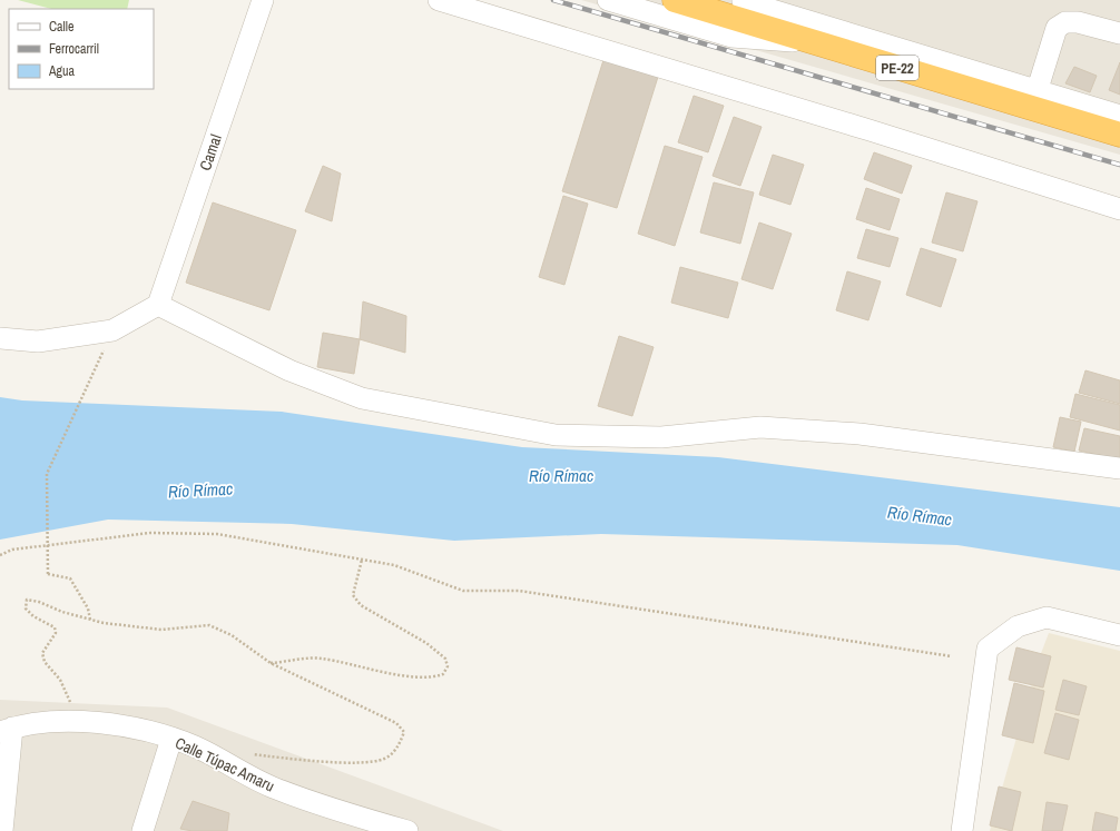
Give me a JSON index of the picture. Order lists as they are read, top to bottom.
{
  "streets": {
    "highway": ["PE-22"],
    "street": ["Camal", "Calle Túpac Amaru"]
  },
  "water": ["Río Rímac"],
  "legend": ["Calle", "Ferrocarril", "Agua"]
}
